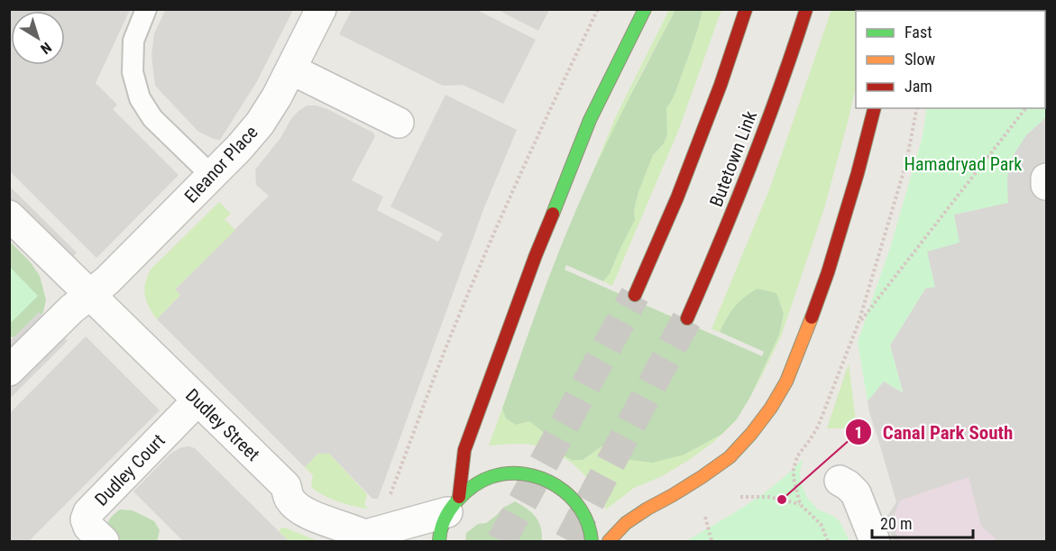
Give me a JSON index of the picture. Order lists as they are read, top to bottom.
{
  "streets": {
    "main road": ["Butetown Link"],
    "street": ["Eleanor Place", "Dudley Street", "Dudley Court"]
  },
  "crossings": [
    ["Eleanor Place", "Dudley Street"],
    ["Dudley Street", "Dudley Court"]
  ],
  "parks": ["Hamadryad Park"],
  "places": ["Canal Park South"],
  "legend": ["Fast", "Slow", "Jam"],
  "scale_bar": "20 m",
  "north": "bottom right"
}
